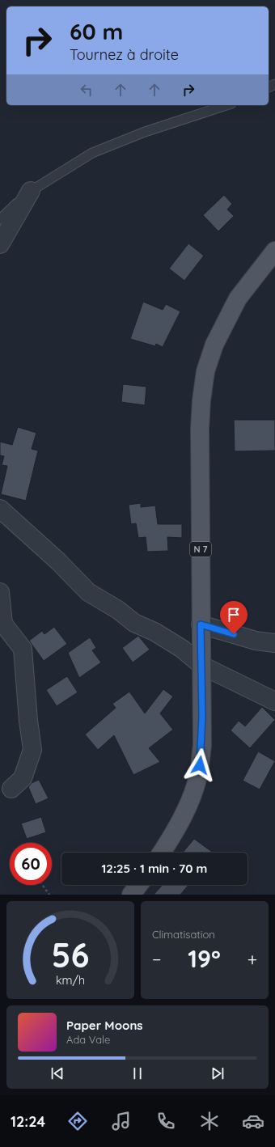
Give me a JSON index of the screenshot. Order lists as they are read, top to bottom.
{
  "streets": {
    "main road": ["N 7"]
  },
  "page": {
    "turn": ["60 m", "Tournez à droite"],
    "limit": "60",
    "trip": "12:25 · 1 min · 70 m",
    "tile": "Climatisation",
    "heat": ["−", "19°", "+"],
    "song": ["Paper Moons", "Ada Vale"],
    "tabs": "12:24",
    "gauge": ["56", "km/h"]
  }
}
